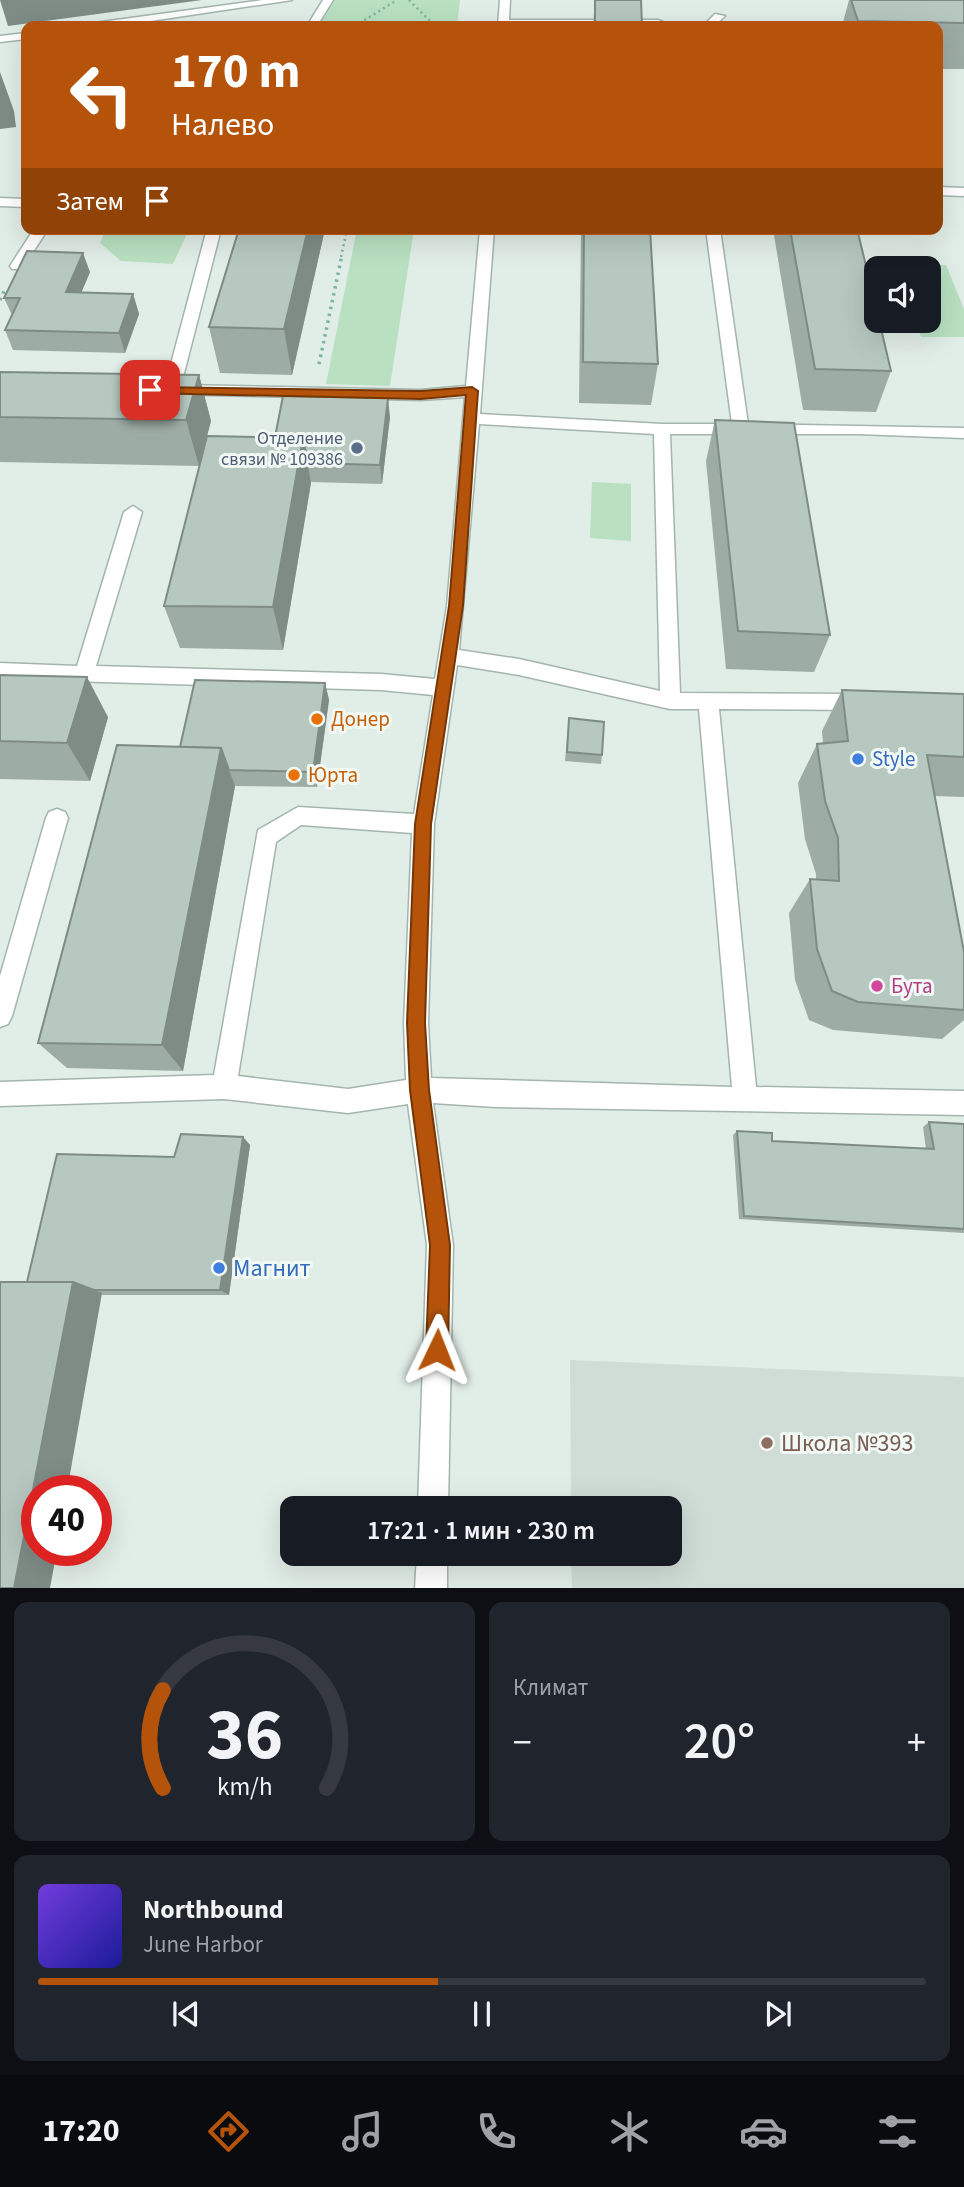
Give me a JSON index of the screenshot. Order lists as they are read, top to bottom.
{
  "places": [
    "Отделение связи № 109386",
    "Донер",
    "Style",
    "Юрта",
    "Бута",
    "Магнит",
    "Школа №393"
  ],
  "page": {
    "turn": ["170 m", "Налево"],
    "then": "Затем",
    "limit": "40",
    "trip": "17:21 · 1 мин · 230 m",
    "tile": "Климат",
    "heat": ["−", "20°", "+"],
    "song": ["Northbound", "June Harbor"],
    "tabs": "17:20",
    "gauge": ["36", "km/h"]
  }
}
